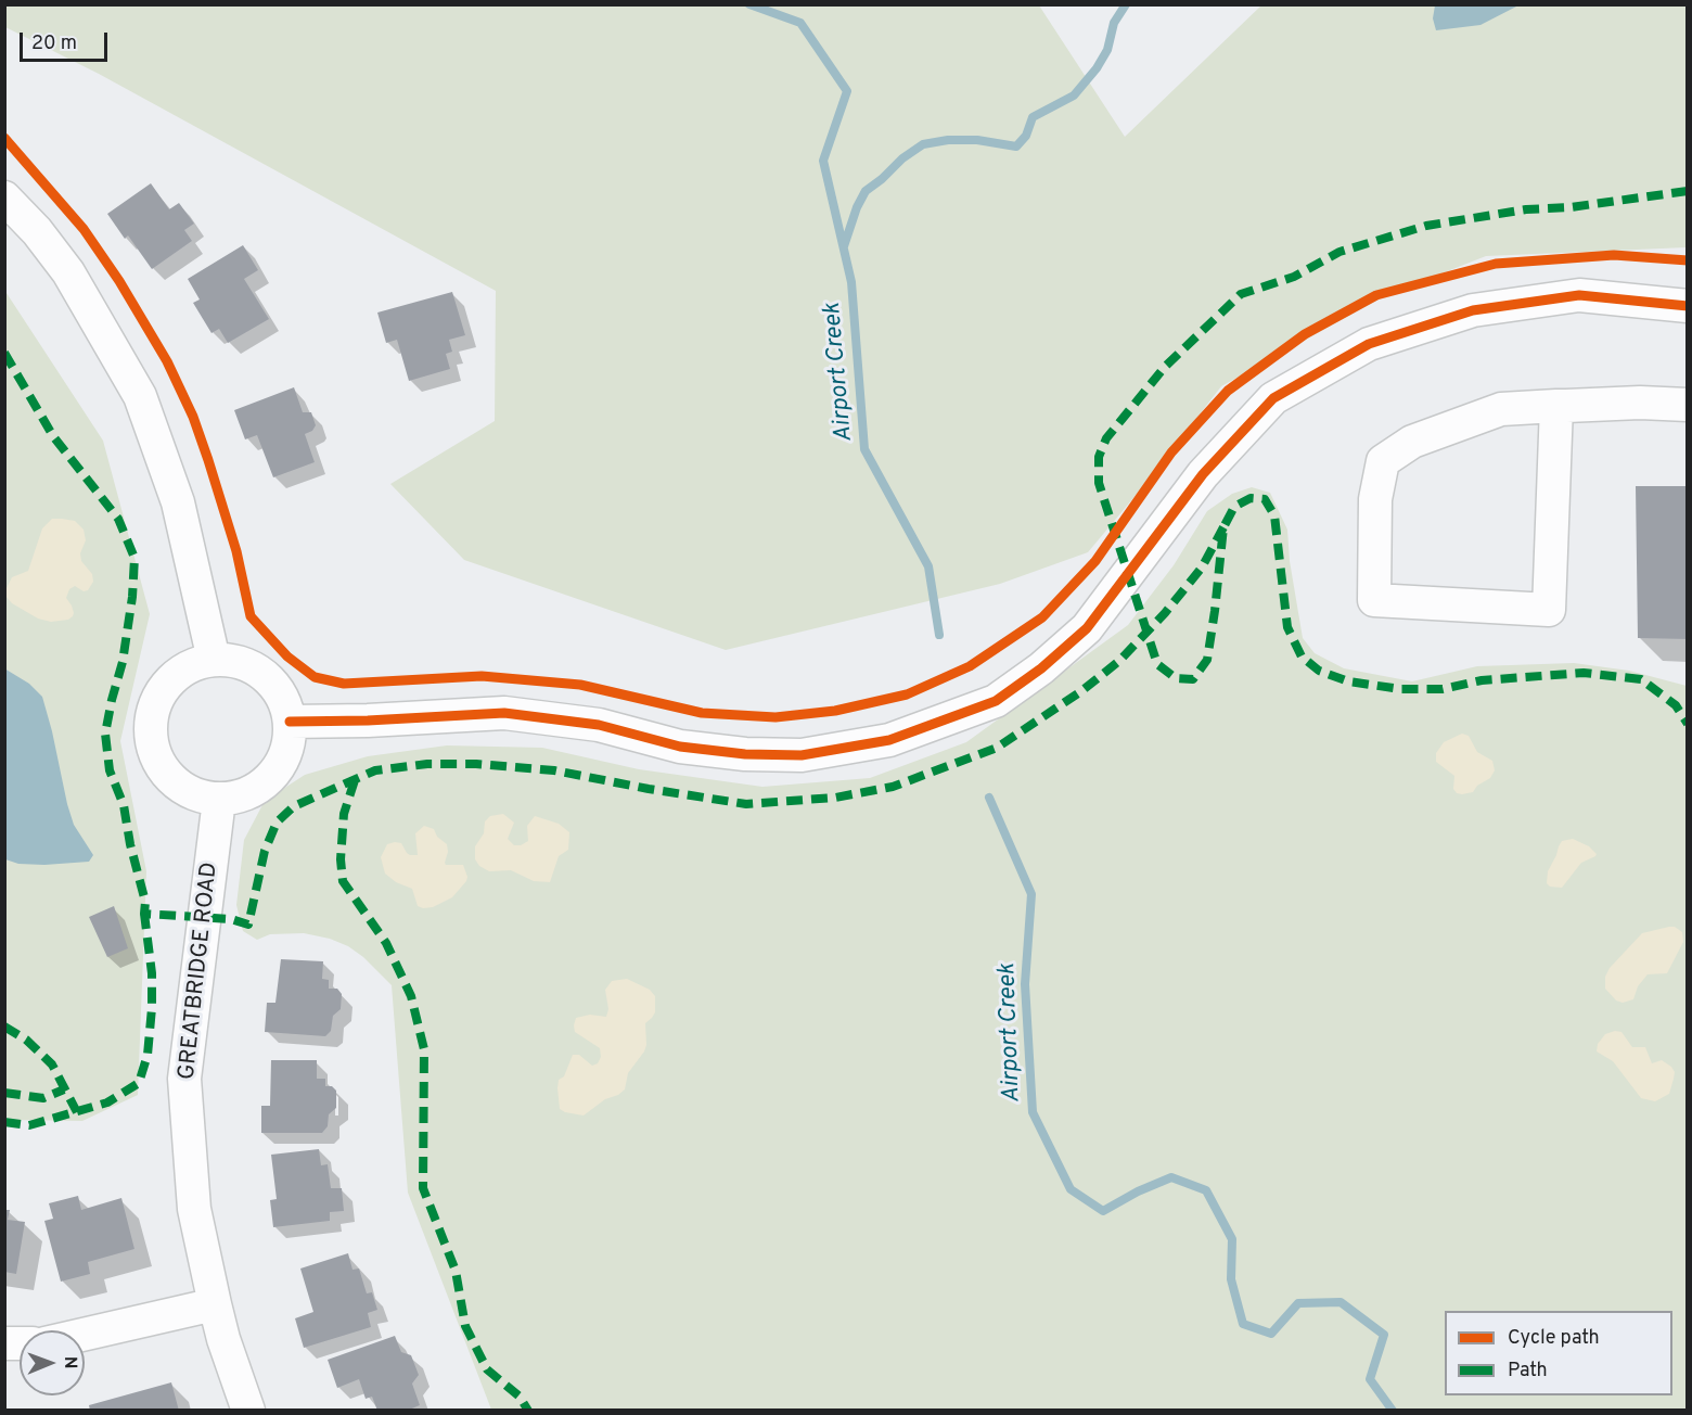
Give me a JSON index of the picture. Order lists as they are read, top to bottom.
{
  "streets": {
    "street": ["GREATBRIDGE ROAD"]
  },
  "water": ["Airport Creek"],
  "legend": ["Cycle path", "Path"],
  "scale_bar": "20 m",
  "north": "right"
}
